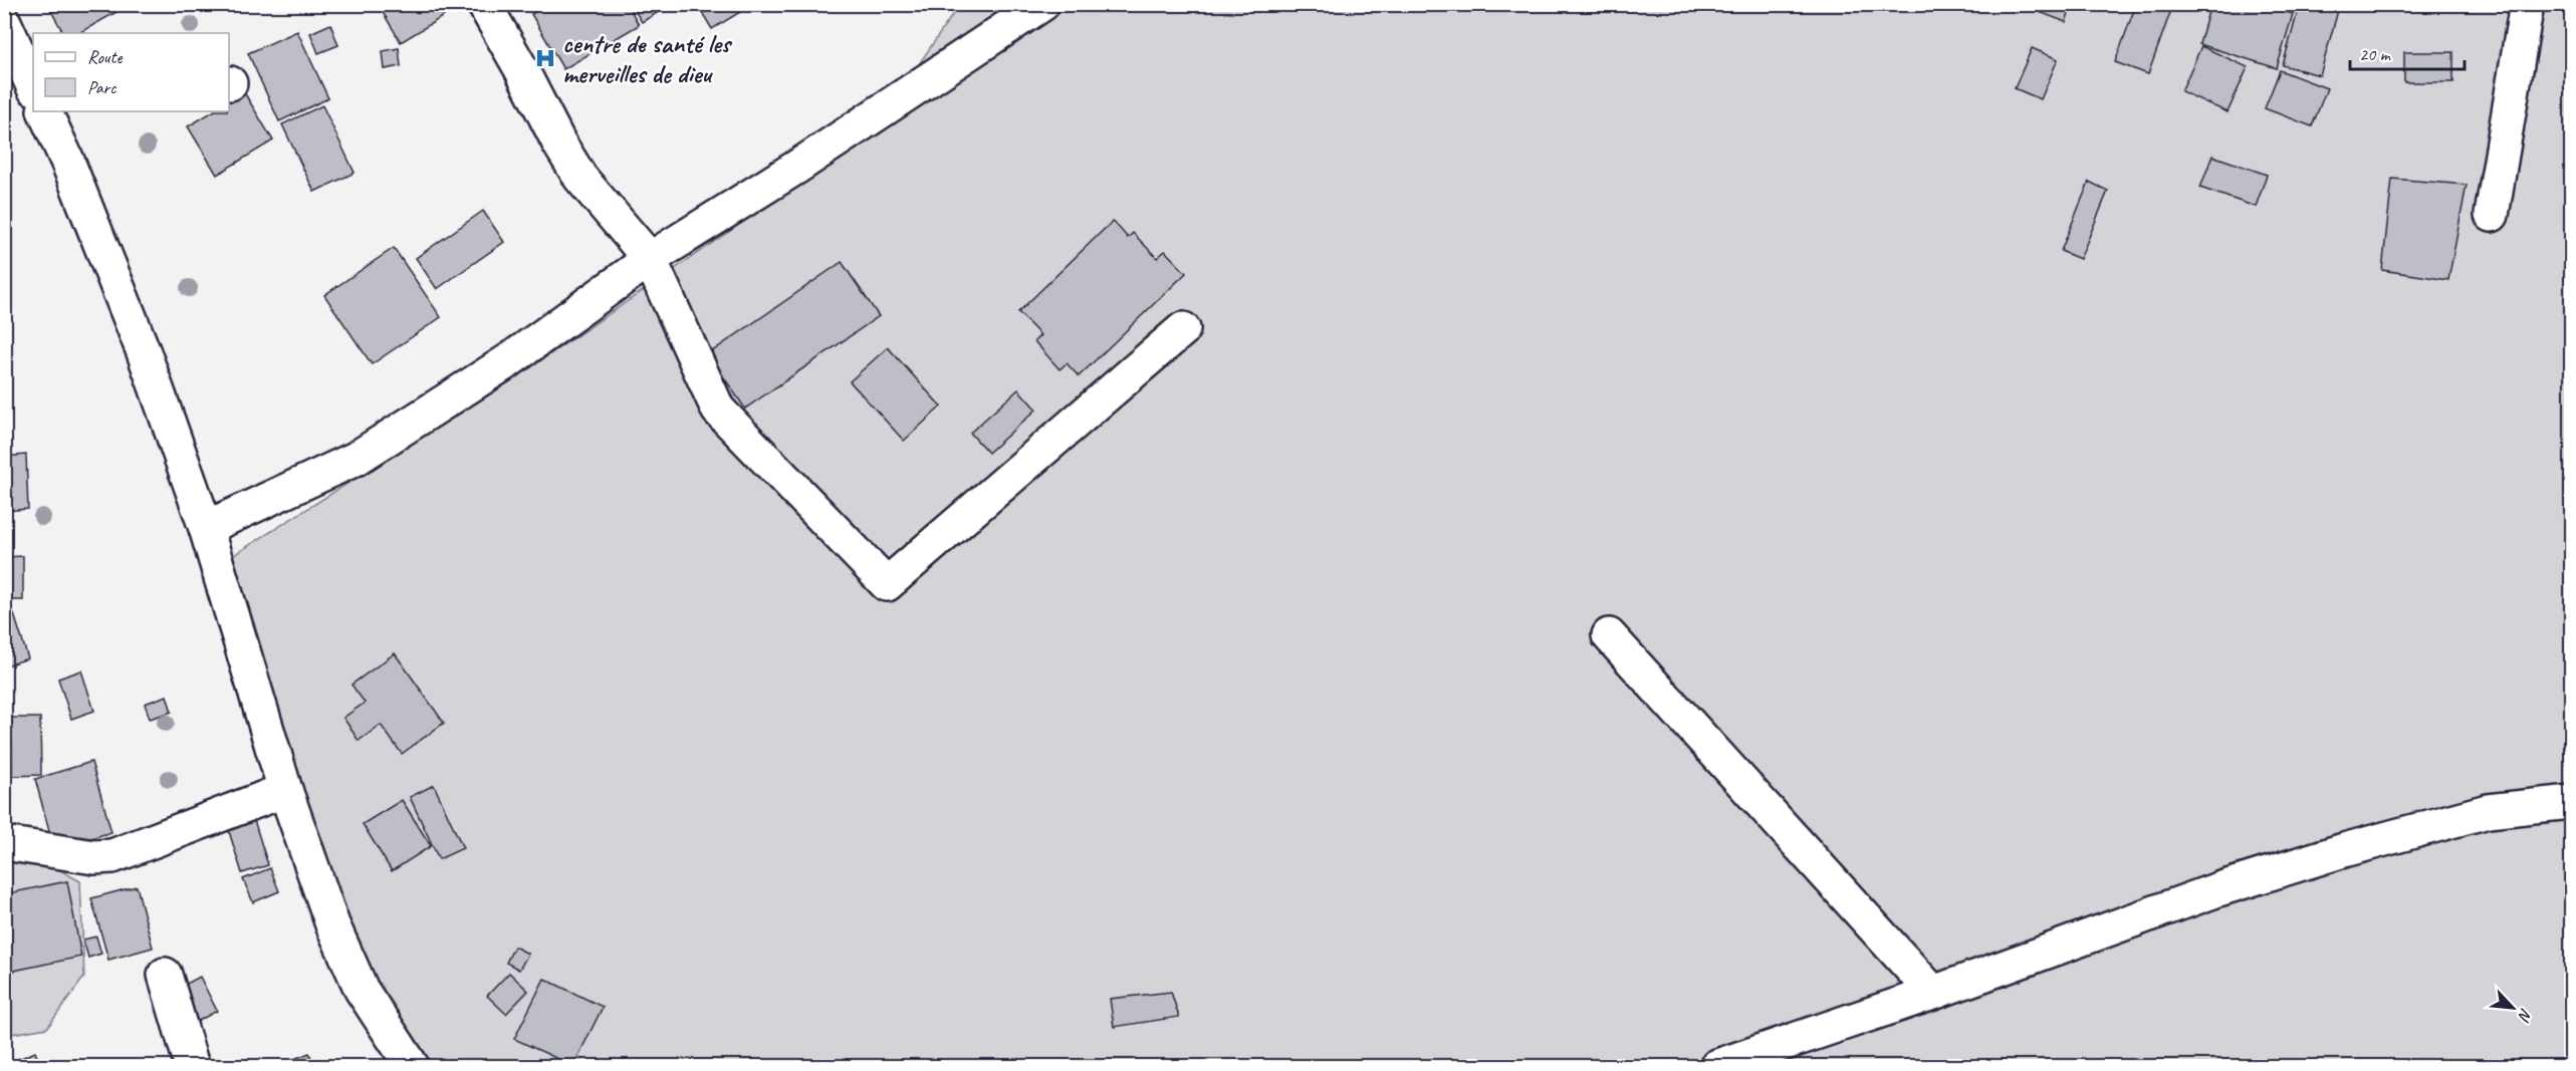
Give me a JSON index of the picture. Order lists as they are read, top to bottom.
{
  "places": {
    "hospital": ["centre de santé les merveilles de dieu"]
  },
  "legend": ["Route", "Parc"],
  "scale_bar": "20 m",
  "north": "bottom right"
}
